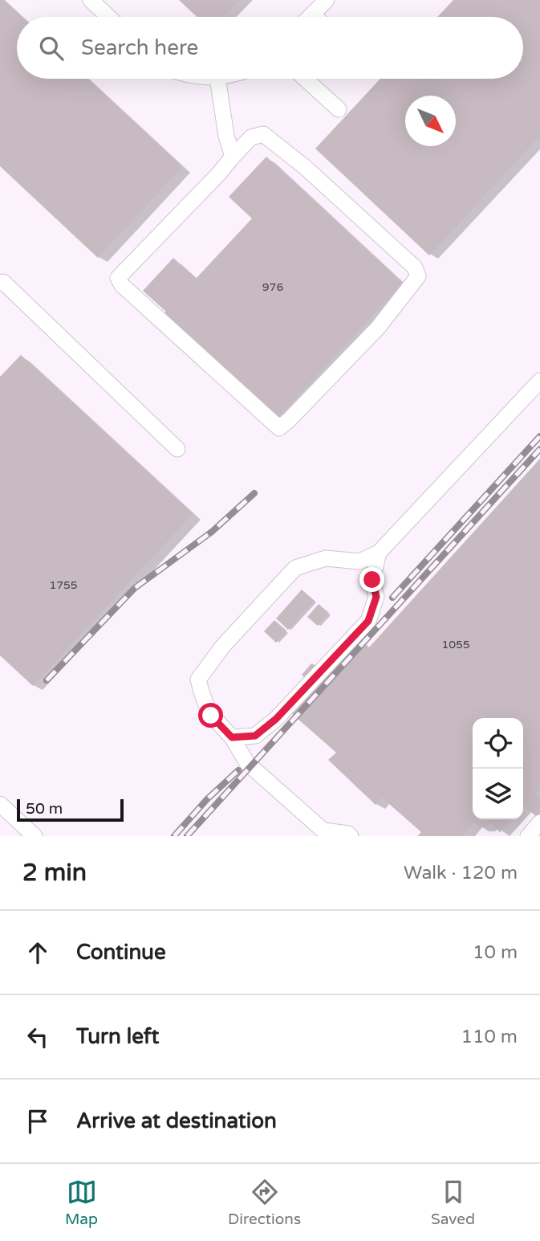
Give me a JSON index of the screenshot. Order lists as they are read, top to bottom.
{
  "house_numbers": ["976", "1755", "1055"],
  "scale_bar": "50 m",
  "north": "bottom right",
  "page": {
    "search": "Search here",
    "scale": "50 m",
    "heading": ["2 min", "Walk · 120 m"],
    "list": [
      ["Continue", "10 m"],
      ["Turn left", "110 m"],
      "Arrive at destination"
    ],
    "nav": ["Map", "Directions", "Saved"]
  }
}
